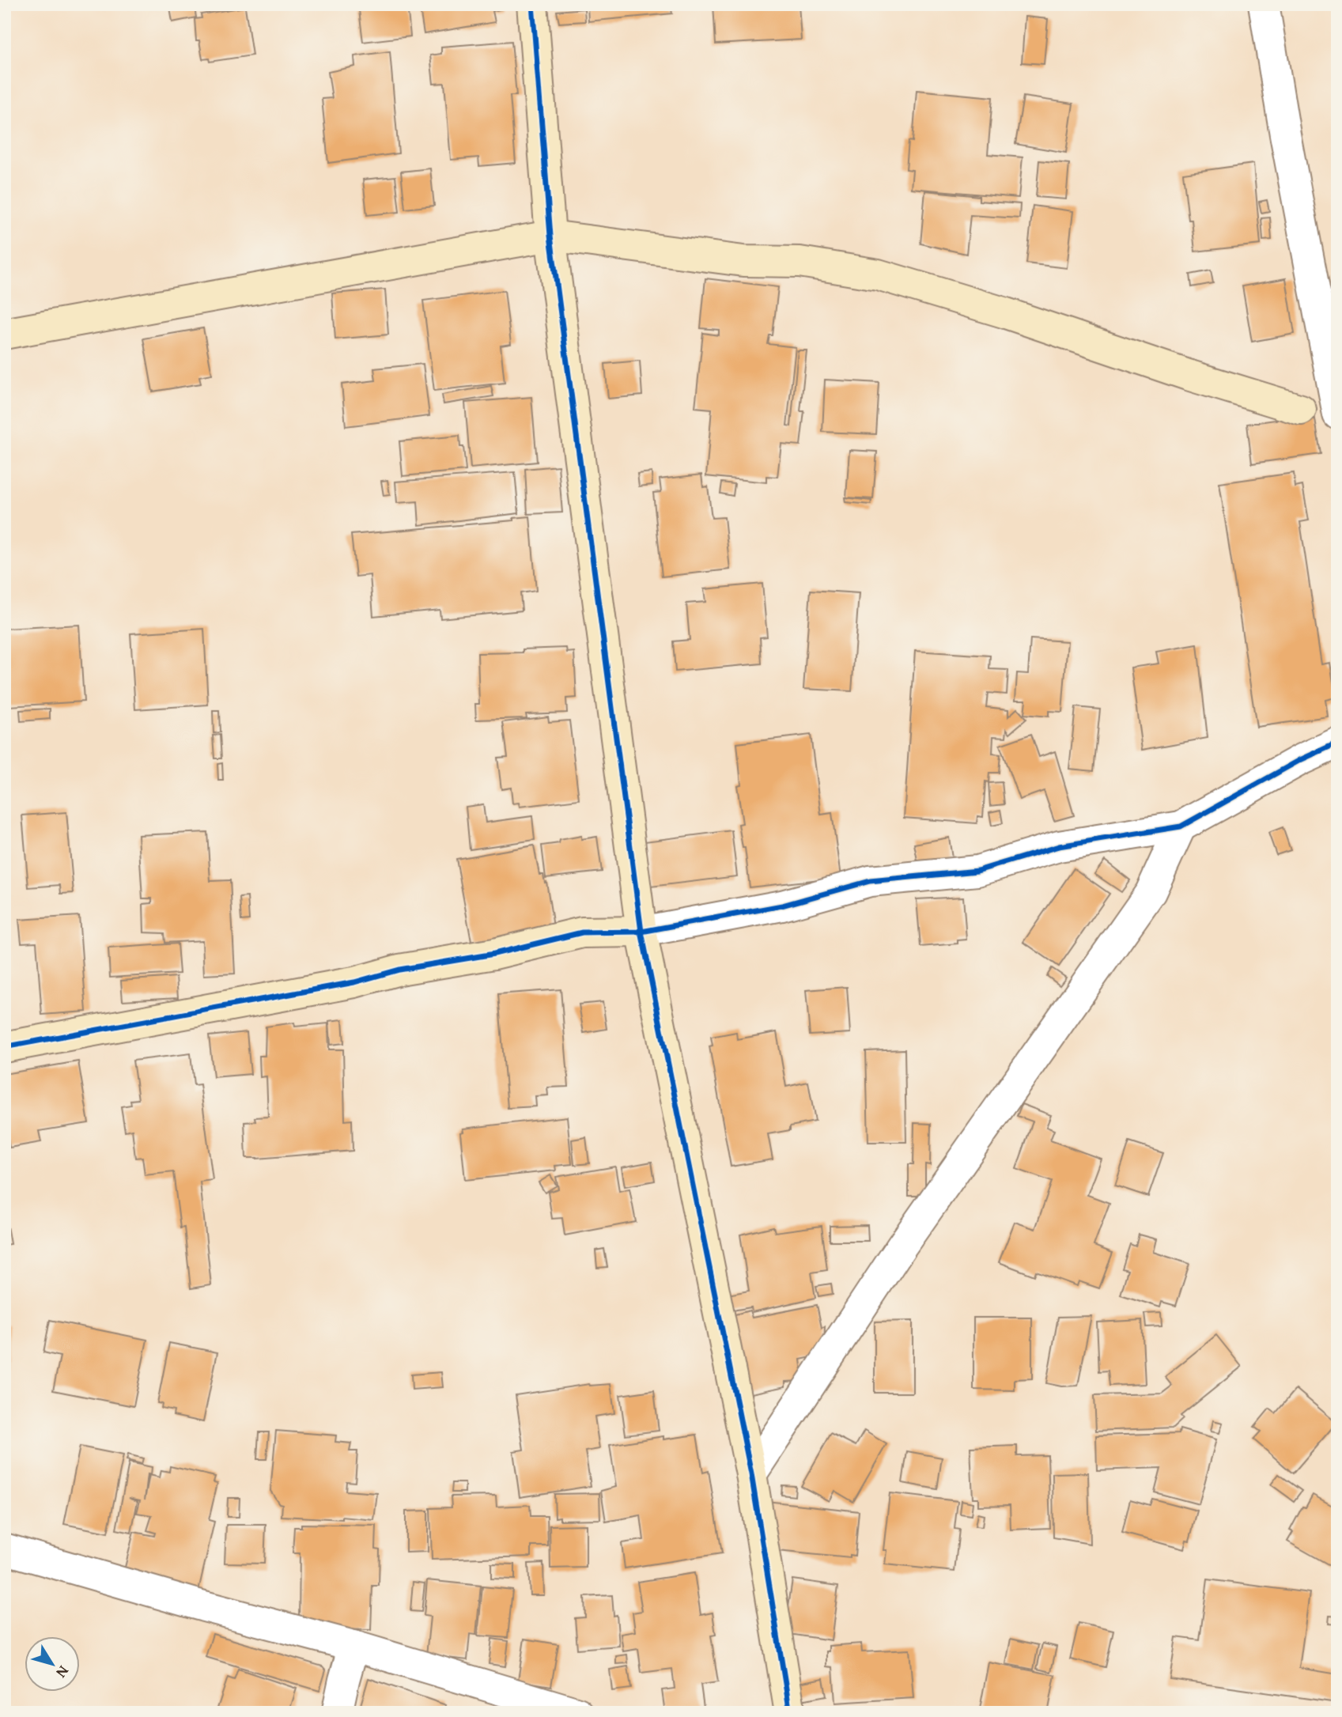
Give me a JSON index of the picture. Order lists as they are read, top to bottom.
{
  "north": "bottom right"
}
